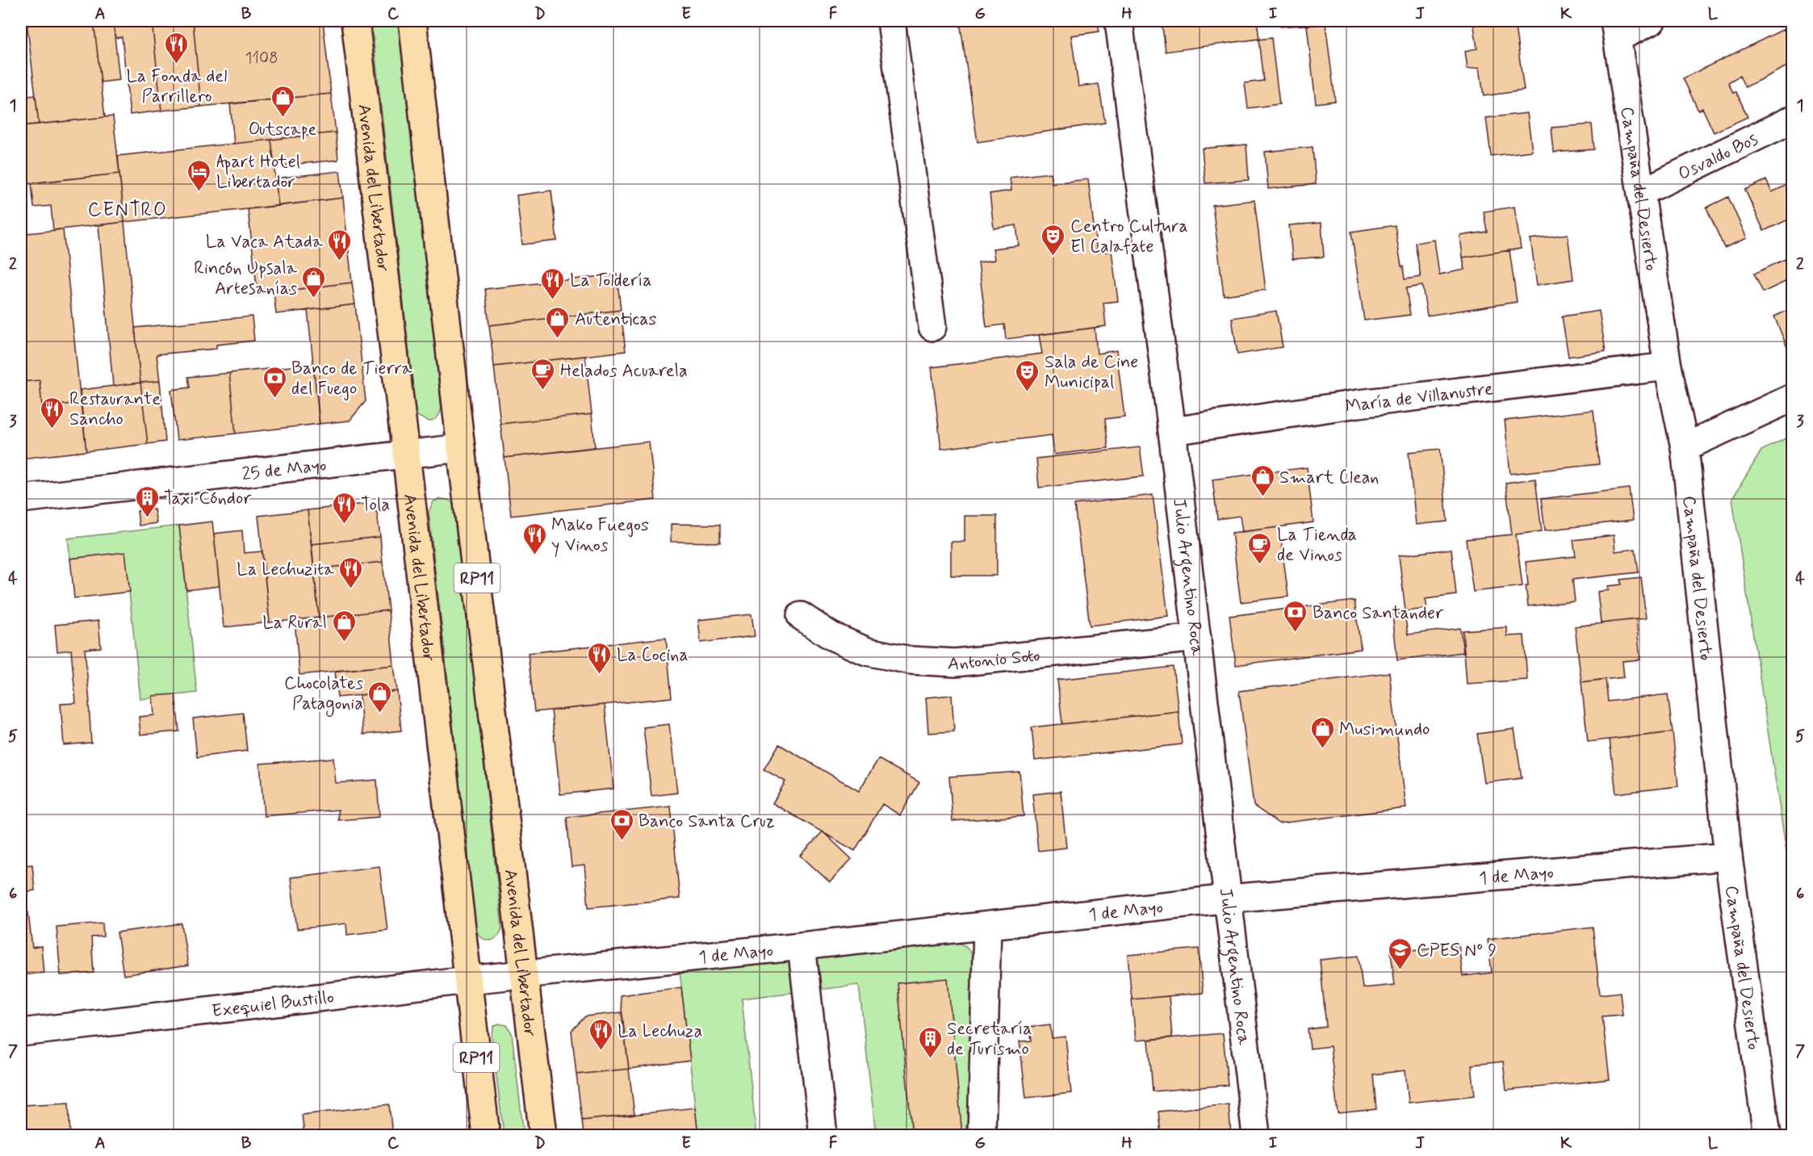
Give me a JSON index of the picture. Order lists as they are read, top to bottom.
{
  "streets": {
    "main road": ["Avenida del Libertador", "RP11"],
    "street": [
      "Osvaldo Bos",
      "Campaña del Desierto",
      "María de Villanustre",
      "25 de Mayo",
      "Julio Argentino Roca",
      "Antonio Soto",
      "1 de Mayo",
      "Exequiel Bustillo"
    ]
  },
  "crossings": [
    ["Osvaldo Bos", "Campaña del Desierto"],
    ["Avenida del Libertador", "25 de Mayo"],
    ["Avenida del Libertador", "1 de Mayo"],
    ["Avenida del Libertador", "Exequiel Bustillo"],
    ["Campaña del Desierto", "María de Villanustre"],
    ["Campaña del Desierto", "1 de Mayo"],
    ["María de Villanustre", "Julio Argentino Roca"],
    ["Julio Argentino Roca", "Antonio Soto"],
    ["Julio Argentino Roca", "1 de Mayo"],
    ["1 de Mayo", "Exequiel Bustillo"]
  ],
  "districts": ["CENTRO"],
  "places": {
    "restaurant": [
      "La Fonda del Parrillero",
      "La Vaca Atada",
      "La Toldería",
      "Restaurante Sancho",
      "Tola",
      "Mako Fuegos y Vinos",
      "La Lechuzita",
      "La Cocina",
      "La Lechuza"
    ],
    "shop": [
      "Outscape",
      "Rincón Upsala Artesanías",
      "Autenticas",
      "Smart Clean",
      "La Rural",
      "Chocolates Patagonia",
      "Musimundo"
    ],
    "hotel": ["Apart Hotel Libertador"],
    "theatre": ["Centro Cultura El Calafate", "Sala de Cine Municipal"],
    "cafe": ["Helados Acuarela", "La Tienda de Vinos"],
    "bank": ["Banco de Tierra del Fuego", "Banco Santander", "Banco Santa Cruz"],
    "building": ["Taxi Cóndor", "Secretaría de Turismo"],
    "school or university": ["CPES Nº 9"]
  },
  "house_numbers": ["1108"],
  "grid": {
    "columns": [
      "A",
      "B",
      "C",
      "D",
      "E",
      "F",
      "G",
      "H",
      "I",
      "J",
      "K",
      "L"
    ],
    "rows": [
      "1",
      "2",
      "3",
      "4",
      "5",
      "6",
      "7"
    ]
  }
}
